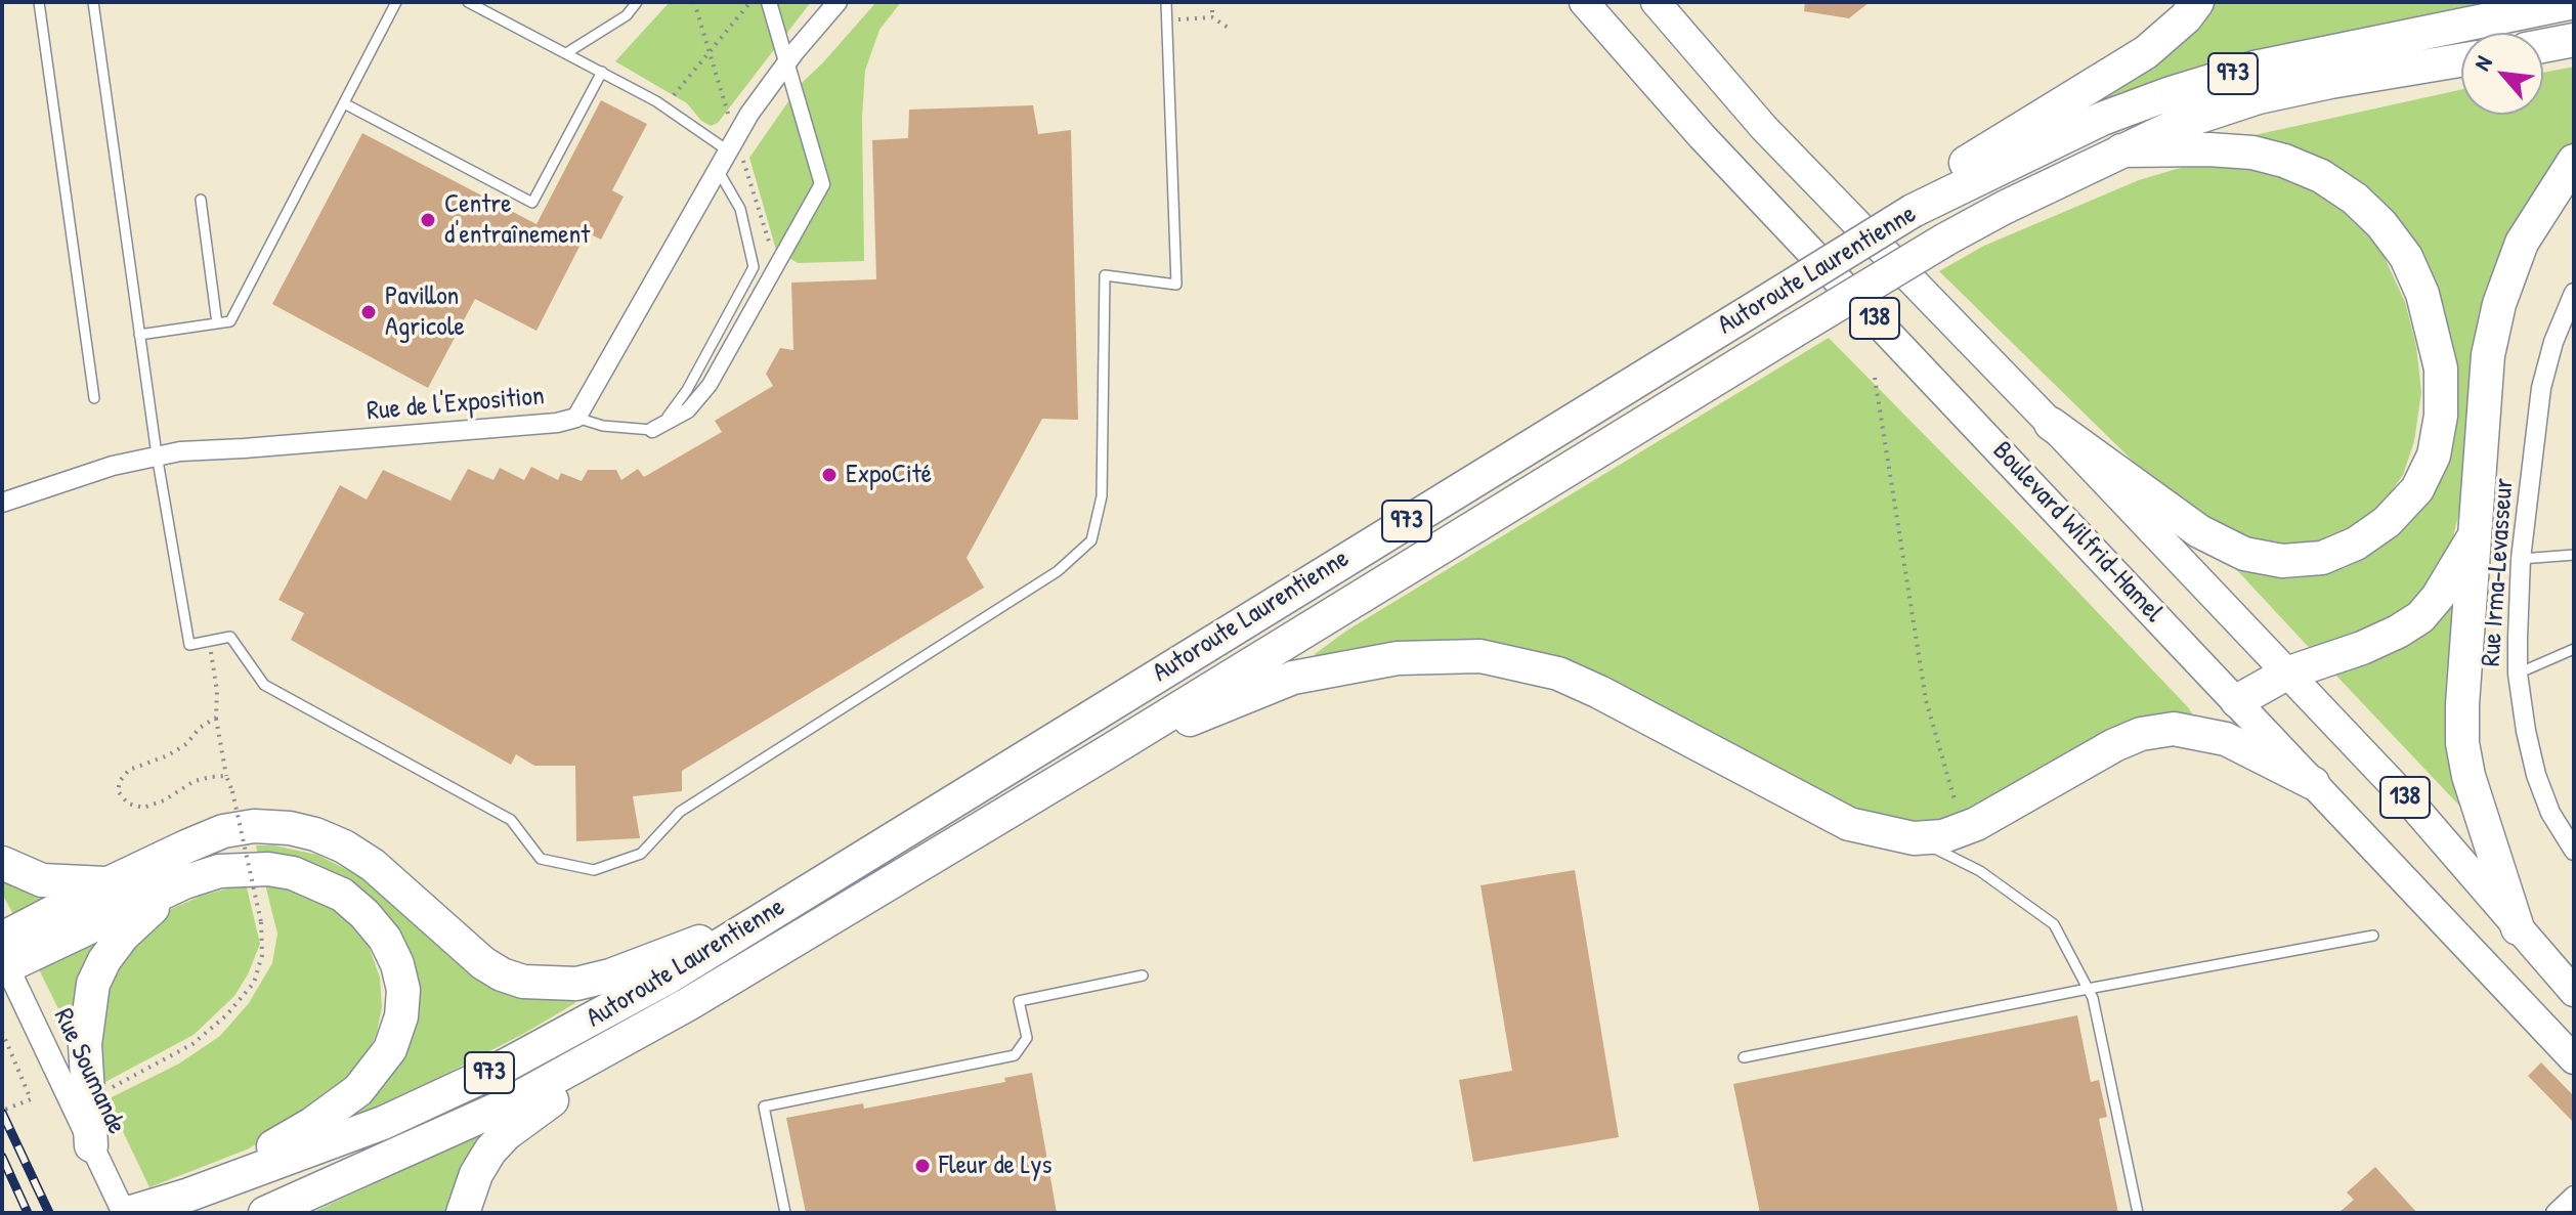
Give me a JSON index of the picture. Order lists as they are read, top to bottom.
{
  "streets": {
    "highway": ["973", "Autoroute Laurentienne"],
    "main road": ["138", "Boulevard Wilfrid-Hamel"],
    "street": ["Rue de l'Exposition", "Rue Irma-Levasseur", "Rue Soumande"]
  },
  "crossings": [
    ["Autoroute Laurentienne", "Rue Soumande"]
  ],
  "places": [
    "Centre d'entraînement",
    "Pavillon Agricole",
    "ExpoCité",
    "Fleur de Lys"
  ],
  "north": "top left"
}
